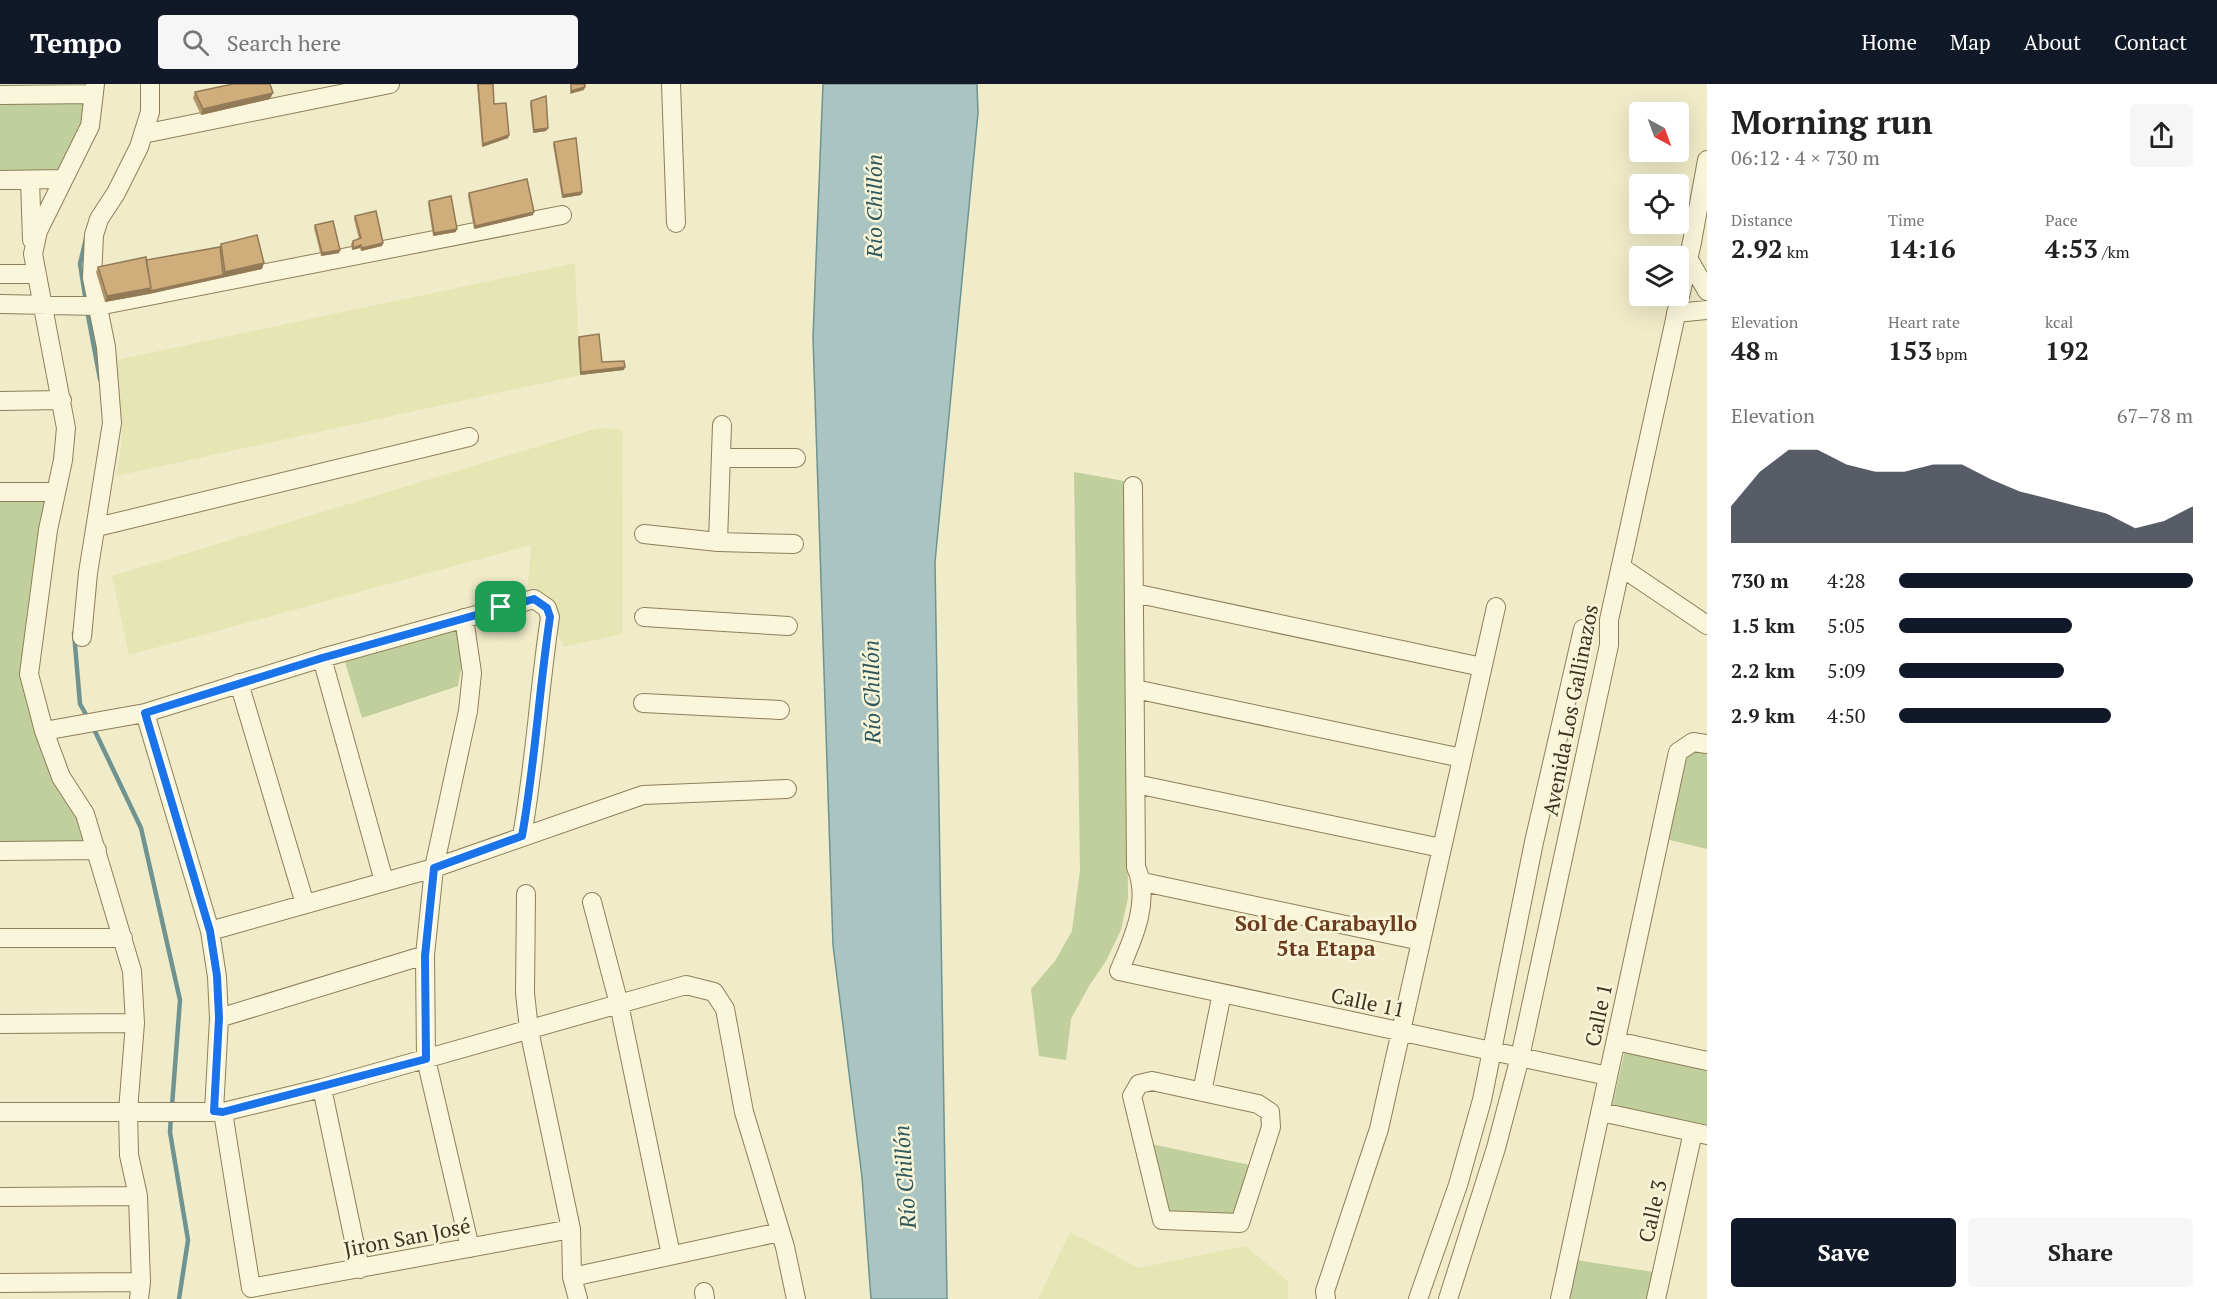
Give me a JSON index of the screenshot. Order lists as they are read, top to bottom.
{
  "streets": {
    "street": [
      "Avenida Los Gallinazos",
      "Calle 11",
      "Calle 1",
      "Calle 3",
      "Jiron San José"
    ]
  },
  "crossings": [
    ["Avenida Los Gallinazos", "Calle 11"],
    ["Calle 11", "Calle 1"]
  ],
  "districts": ["Sol de Carabayllo 5ta Etapa"],
  "water": ["Río Chillón"],
  "north": "bottom right",
  "page": {
    "header": "Tempo",
    "search": "Search here",
    "nav": [
      "Home",
      "Map",
      "About",
      "Contact"
    ],
    "heading": ["Morning run", "06:12 · 4 × 730 m"],
    "stats": [
      ["Distance", "2.92 km"],
      ["Time", "14:16"],
      ["Pace", "4:53 /km"],
      ["Elevation", "48 m"],
      ["Heart rate", "153 bpm"],
      ["kcal", "192"]
    ],
    "chart": ["Elevation", "67–78 m"],
    "list": [
      {
        "name": "730 m",
        "note": "4:28"
      },
      {
        "name": "1.5 km",
        "note": "5:05"
      },
      {
        "name": "2.2 km",
        "note": "5:09"
      },
      {
        "name": "2.9 km",
        "note": "4:50"
      }
    ],
    "buttons": ["Save", "Share"]
  }
}
